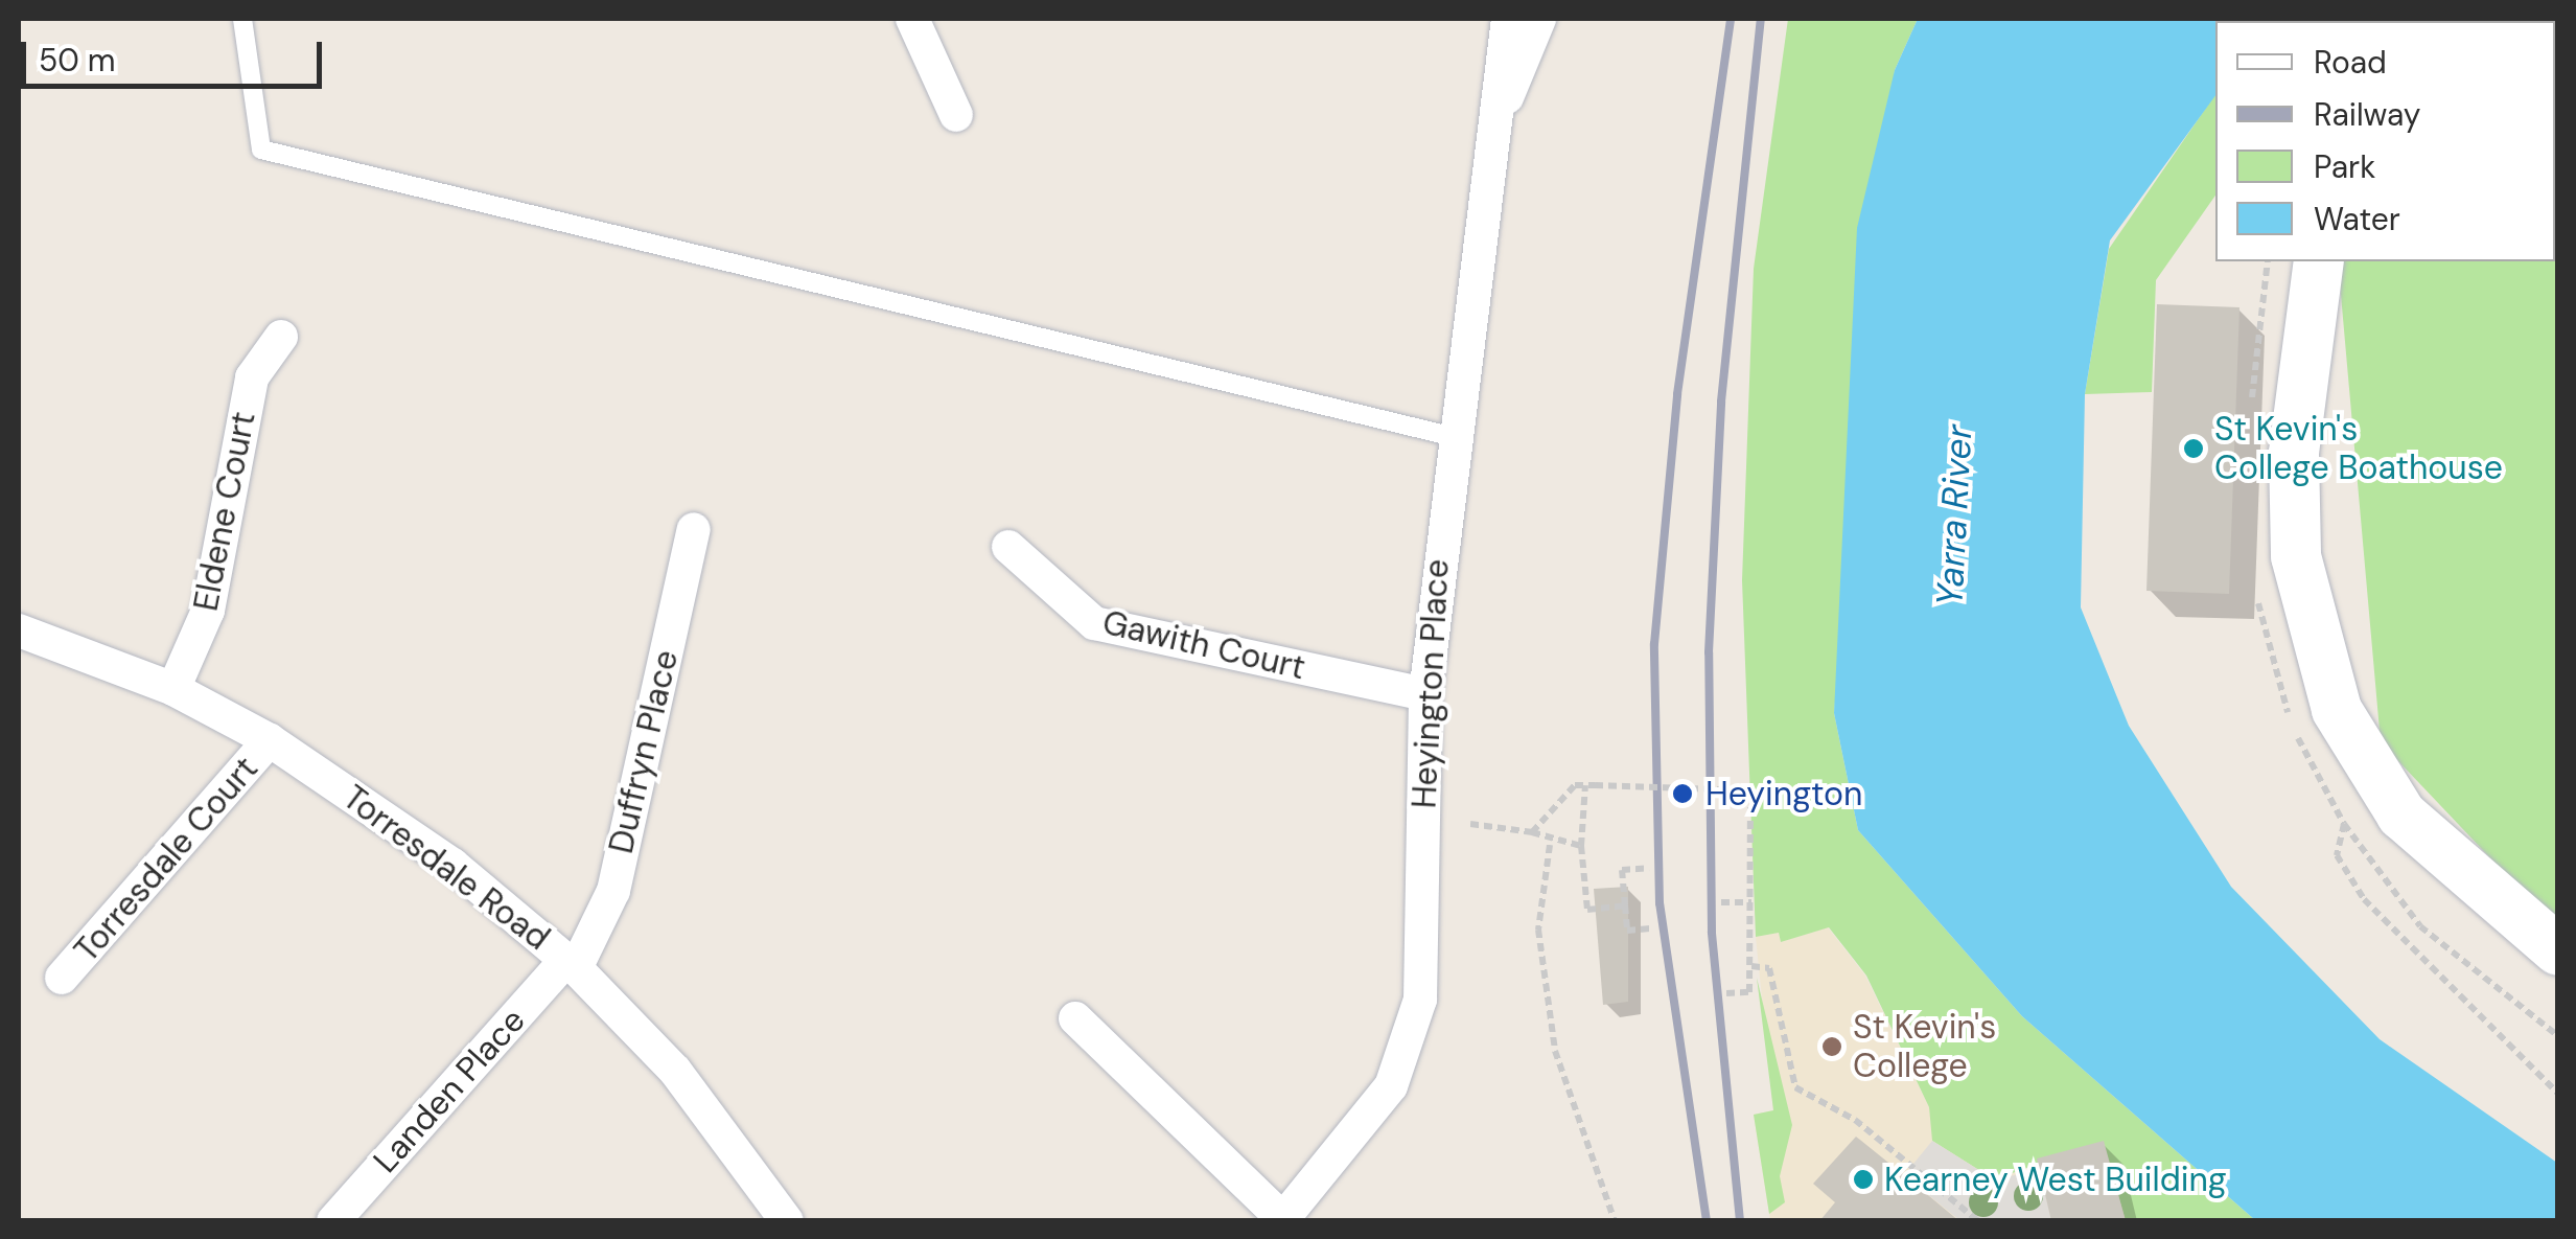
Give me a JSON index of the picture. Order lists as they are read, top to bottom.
{
  "streets": {
    "street": [
      "Eldene Court",
      "Gawith Court",
      "Heyington Place",
      "Duffryn Place",
      "Torresdale Court",
      "Torresdale Road",
      "Landen Place"
    ]
  },
  "crossings": [
    ["Eldene Court", "Torresdale Road"],
    ["Gawith Court", "Heyington Place"],
    ["Duffryn Place", "Torresdale Road"],
    ["Duffryn Place", "Landen Place"],
    ["Torresdale Court", "Torresdale Road"],
    ["Torresdale Road", "Landen Place"]
  ],
  "water": ["Yarra River"],
  "places": [
    "St Kevin's College Boathouse",
    "Heyington",
    "St Kevin's College",
    "Kearney West Building"
  ],
  "legend": [
    "Road",
    "Railway",
    "Park",
    "Water"
  ],
  "scale_bar": "50 m"
}
